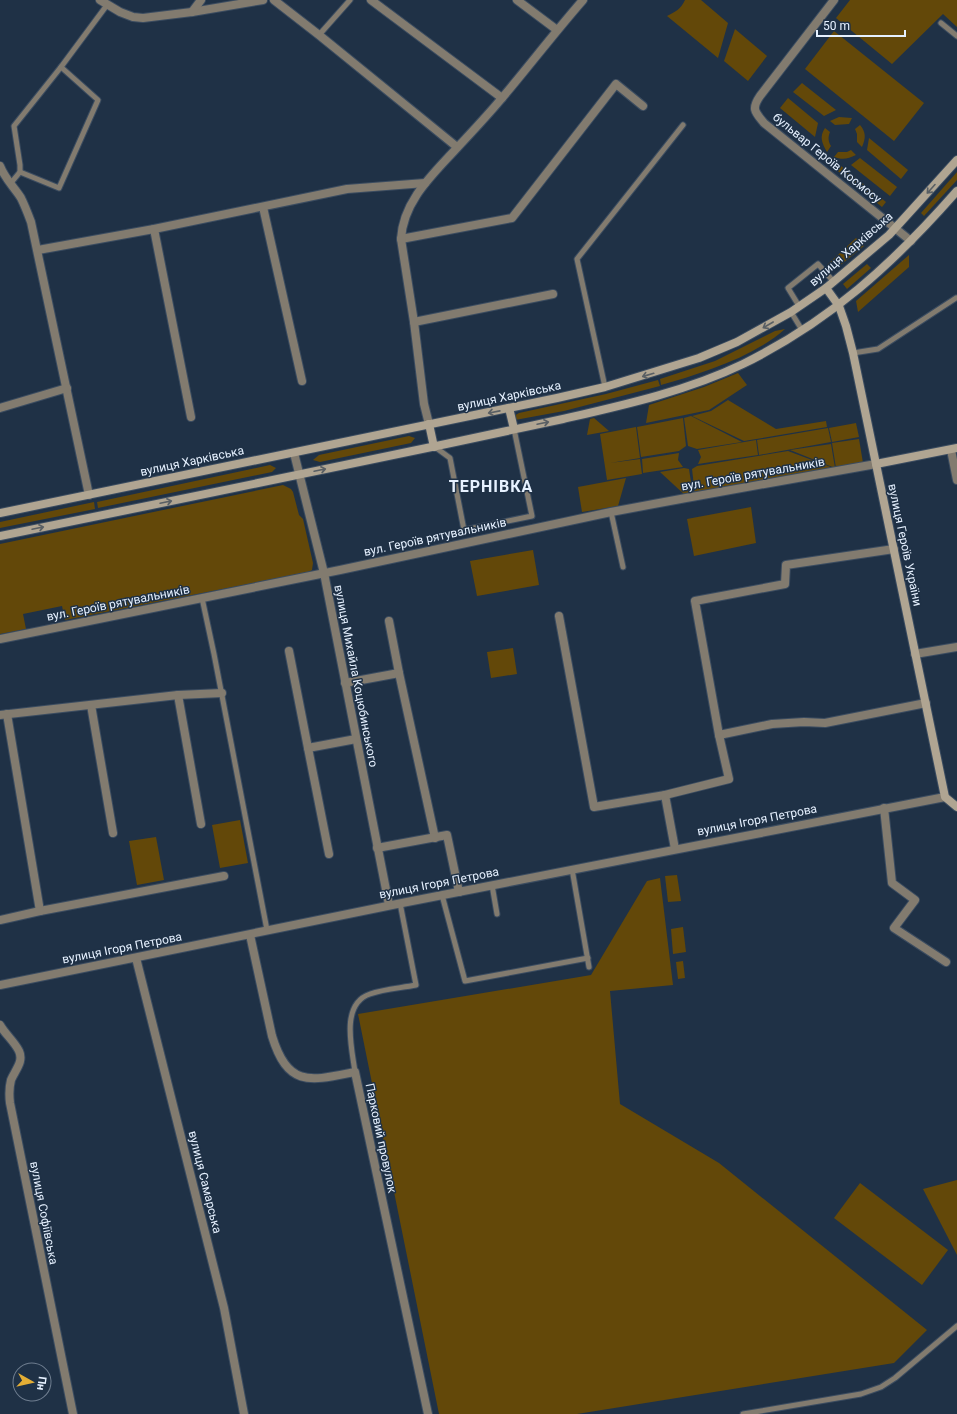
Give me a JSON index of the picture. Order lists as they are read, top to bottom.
{
  "streets": {
    "street": [
      "бульвар Героїв Космосу",
      "вулиця Харківська",
      "вул. Героїв рятувальників",
      "вулиця Героїв України",
      "вулиця Михайла Коцюбинського",
      "вулиця Ігоря Петрова",
      "Парковий провулок",
      "вулиця Самарська",
      "вулиця Софіївська"
    ]
  },
  "crossings": [
    ["бульвар Героїв Космосу", "вулиця Харківська"],
    ["вулиця Харківська", "вулиця Героїв України"],
    ["вулиця Харківська", "вулиця Михайла Коцюбинського"],
    ["вул. Героїв рятувальників", "вулиця Героїв України"],
    ["вул. Героїв рятувальників", "вулиця Михайла Коцюбинського"],
    ["вулиця Героїв України", "вулиця Ігоря Петрова"],
    ["вулиця Михайла Коцюбинського", "вулиця Ігоря Петрова"],
    ["вулиця Ігоря Петрова", "Парковий провулок"],
    ["вулиця Ігоря Петрова", "вулиця Самарська"]
  ],
  "districts": ["ТЕРНІВКА"],
  "scale_bar": "50 m",
  "north": "right"
}
